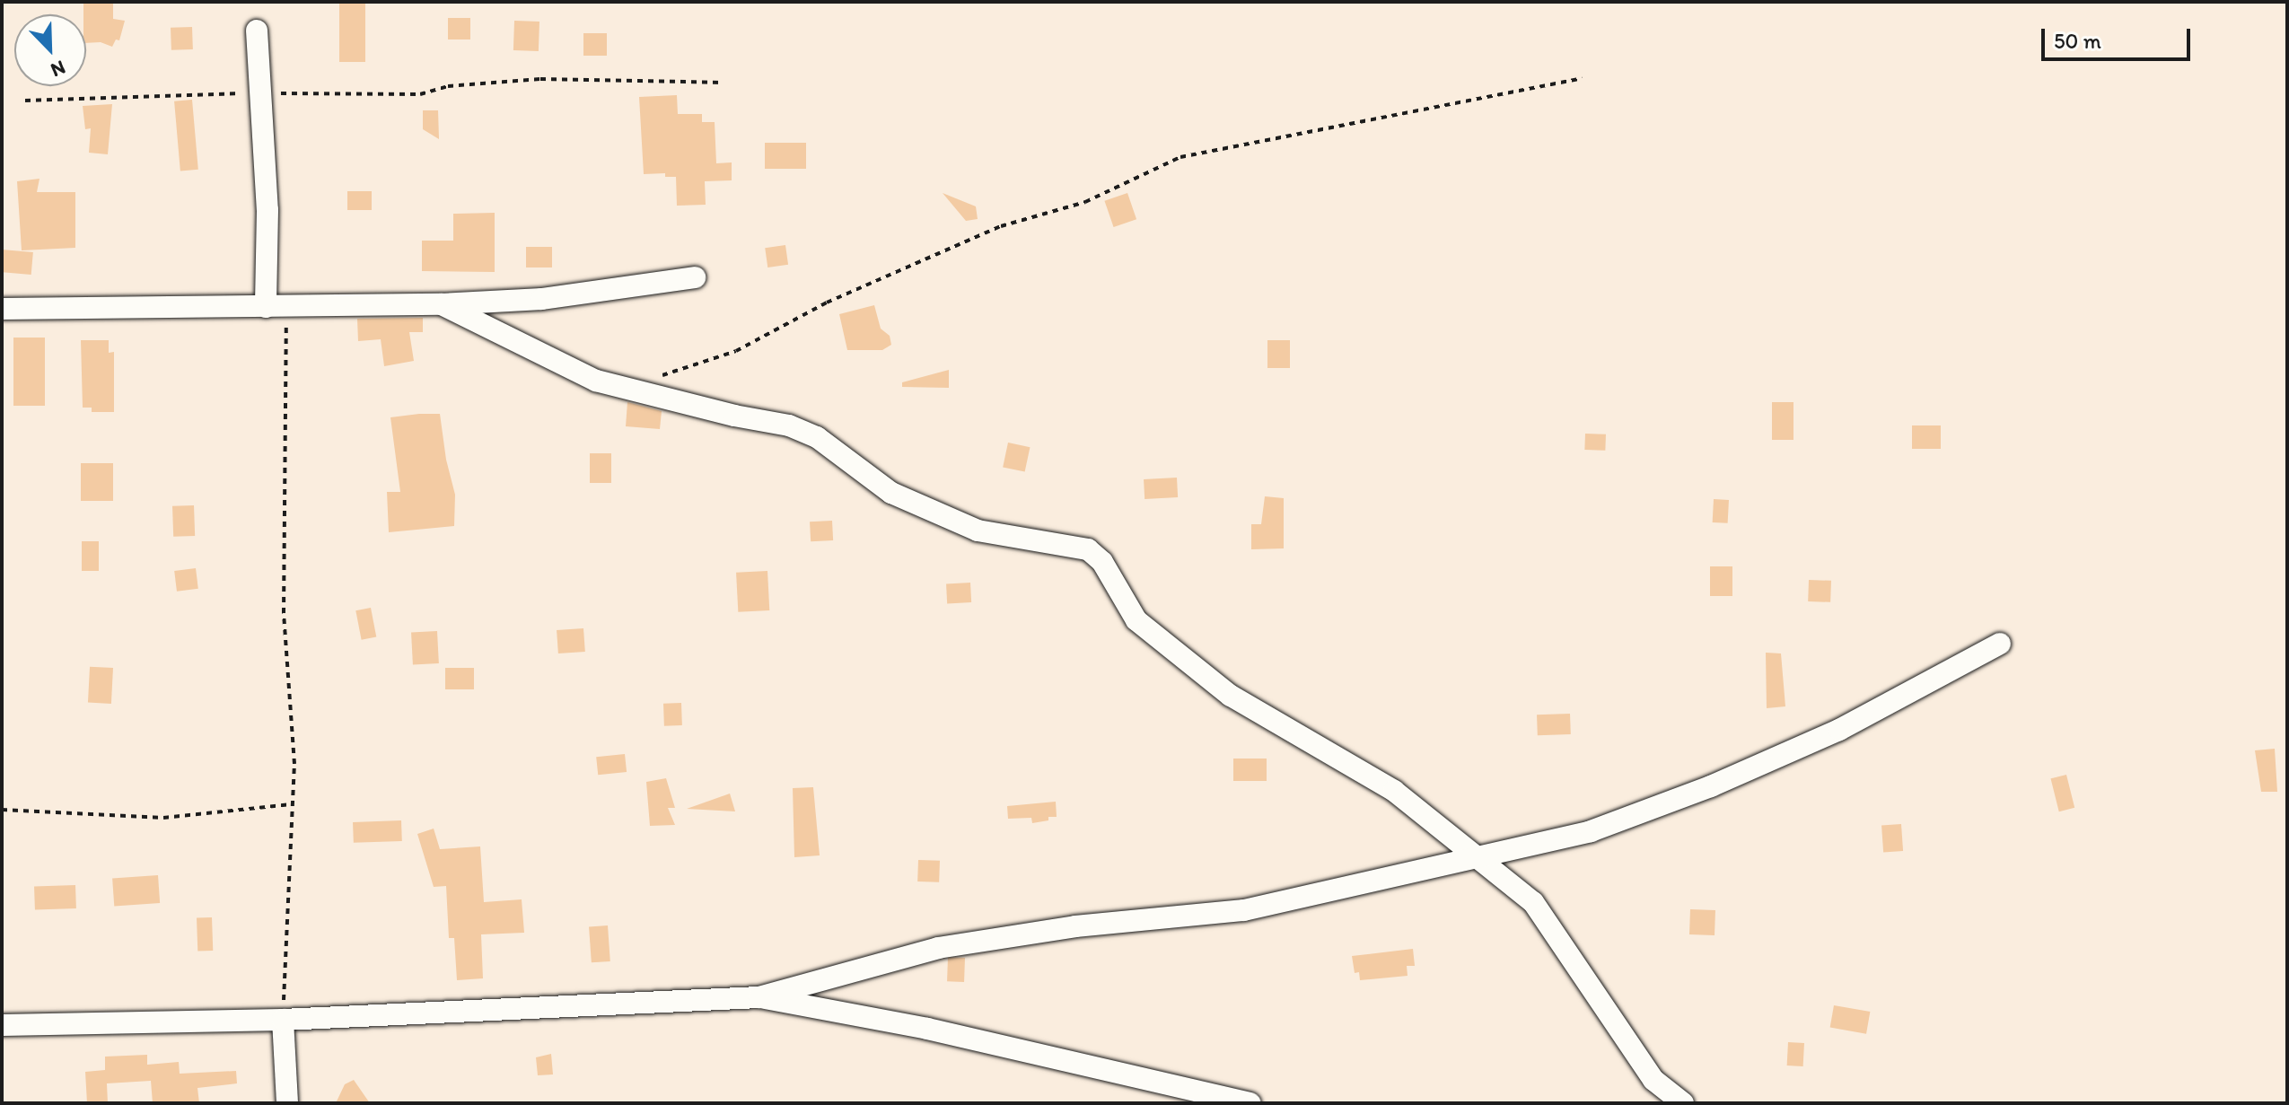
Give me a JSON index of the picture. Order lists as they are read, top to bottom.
{
  "scale_bar": "50 m",
  "north": "bottom right"
}
